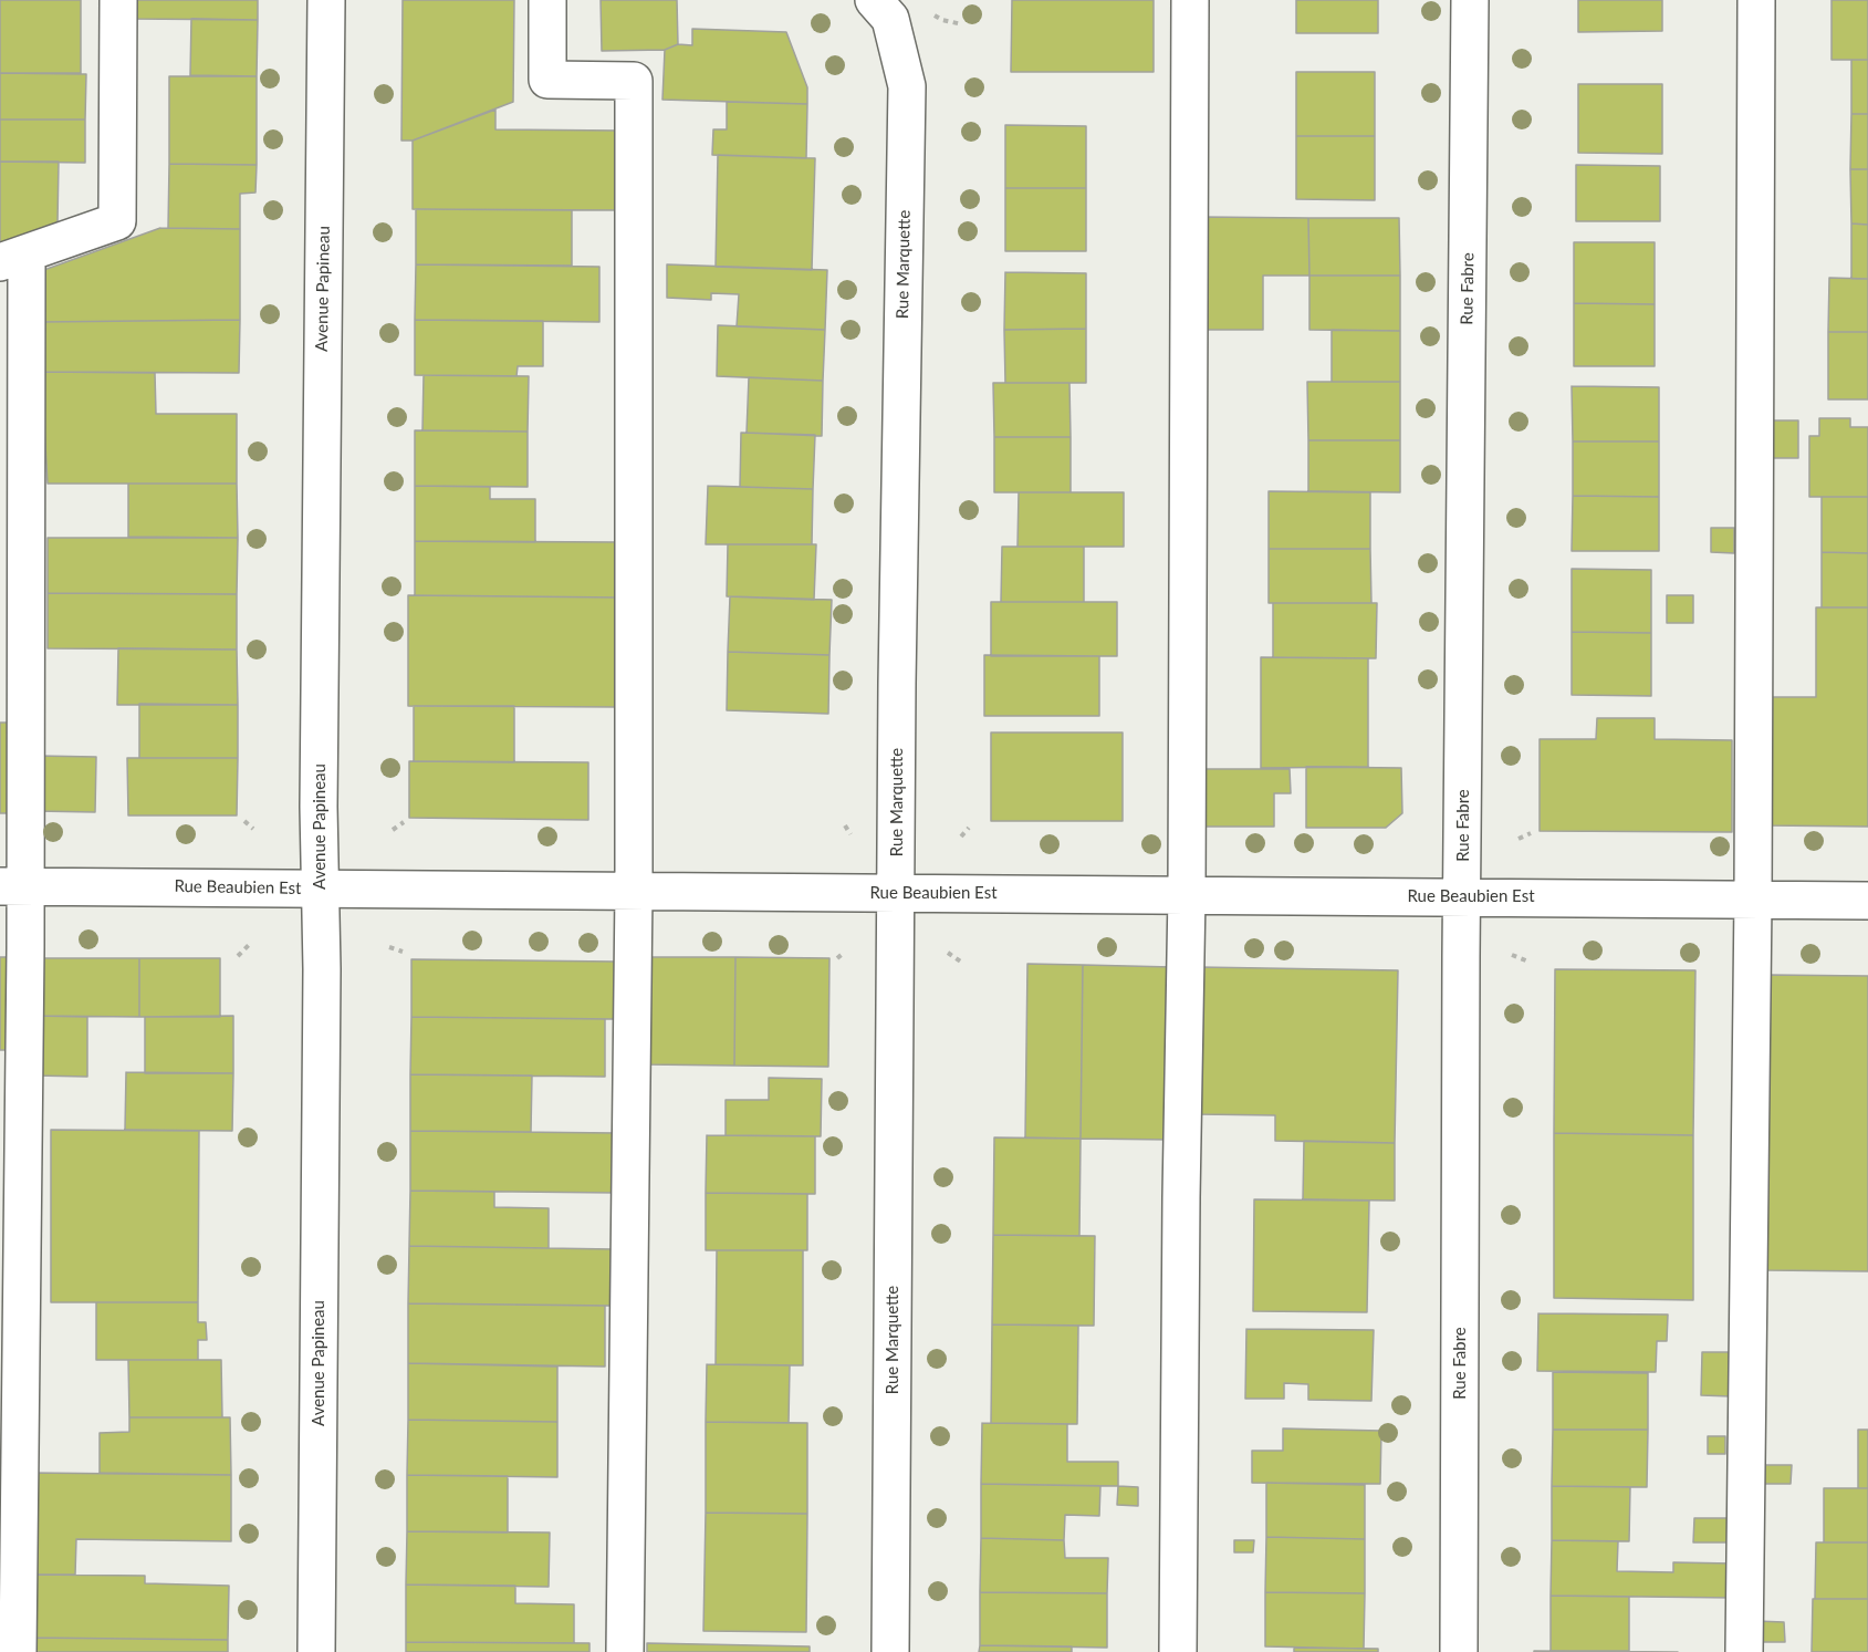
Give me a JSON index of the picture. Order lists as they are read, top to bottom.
{
  "streets": {
    "street": [
      "Rue Marquette",
      "Avenue Papineau",
      "Rue Fabre",
      "Rue Beaubien Est"
    ]
  },
  "crossings": [
    ["Rue Marquette", "Rue Beaubien Est"],
    ["Avenue Papineau", "Rue Beaubien Est"],
    ["Rue Fabre", "Rue Beaubien Est"]
  ]
}
